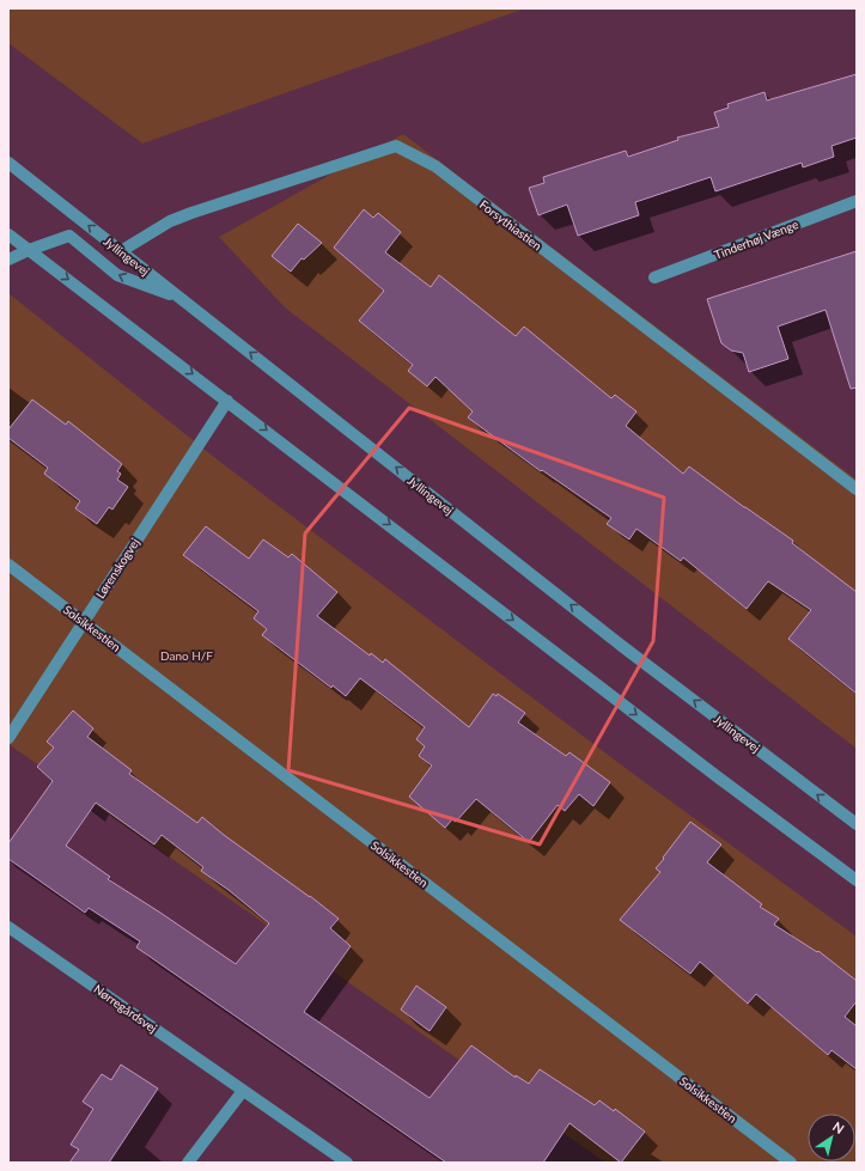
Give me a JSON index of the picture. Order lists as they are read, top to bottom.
{
  "streets": {
    "street": [
      "Forsythiastien",
      "Tinderhøj Vænge",
      "Jyllingevej",
      "Lørenskogvej",
      "Solsikkestien",
      "Nørregårdsvej"
    ]
  },
  "crossings": [
    ["Forsythiastien", "Jyllingevej"],
    ["Lørenskogvej", "Solsikkestien"]
  ],
  "parks": ["Dano H/F"],
  "north": "top right"
}
